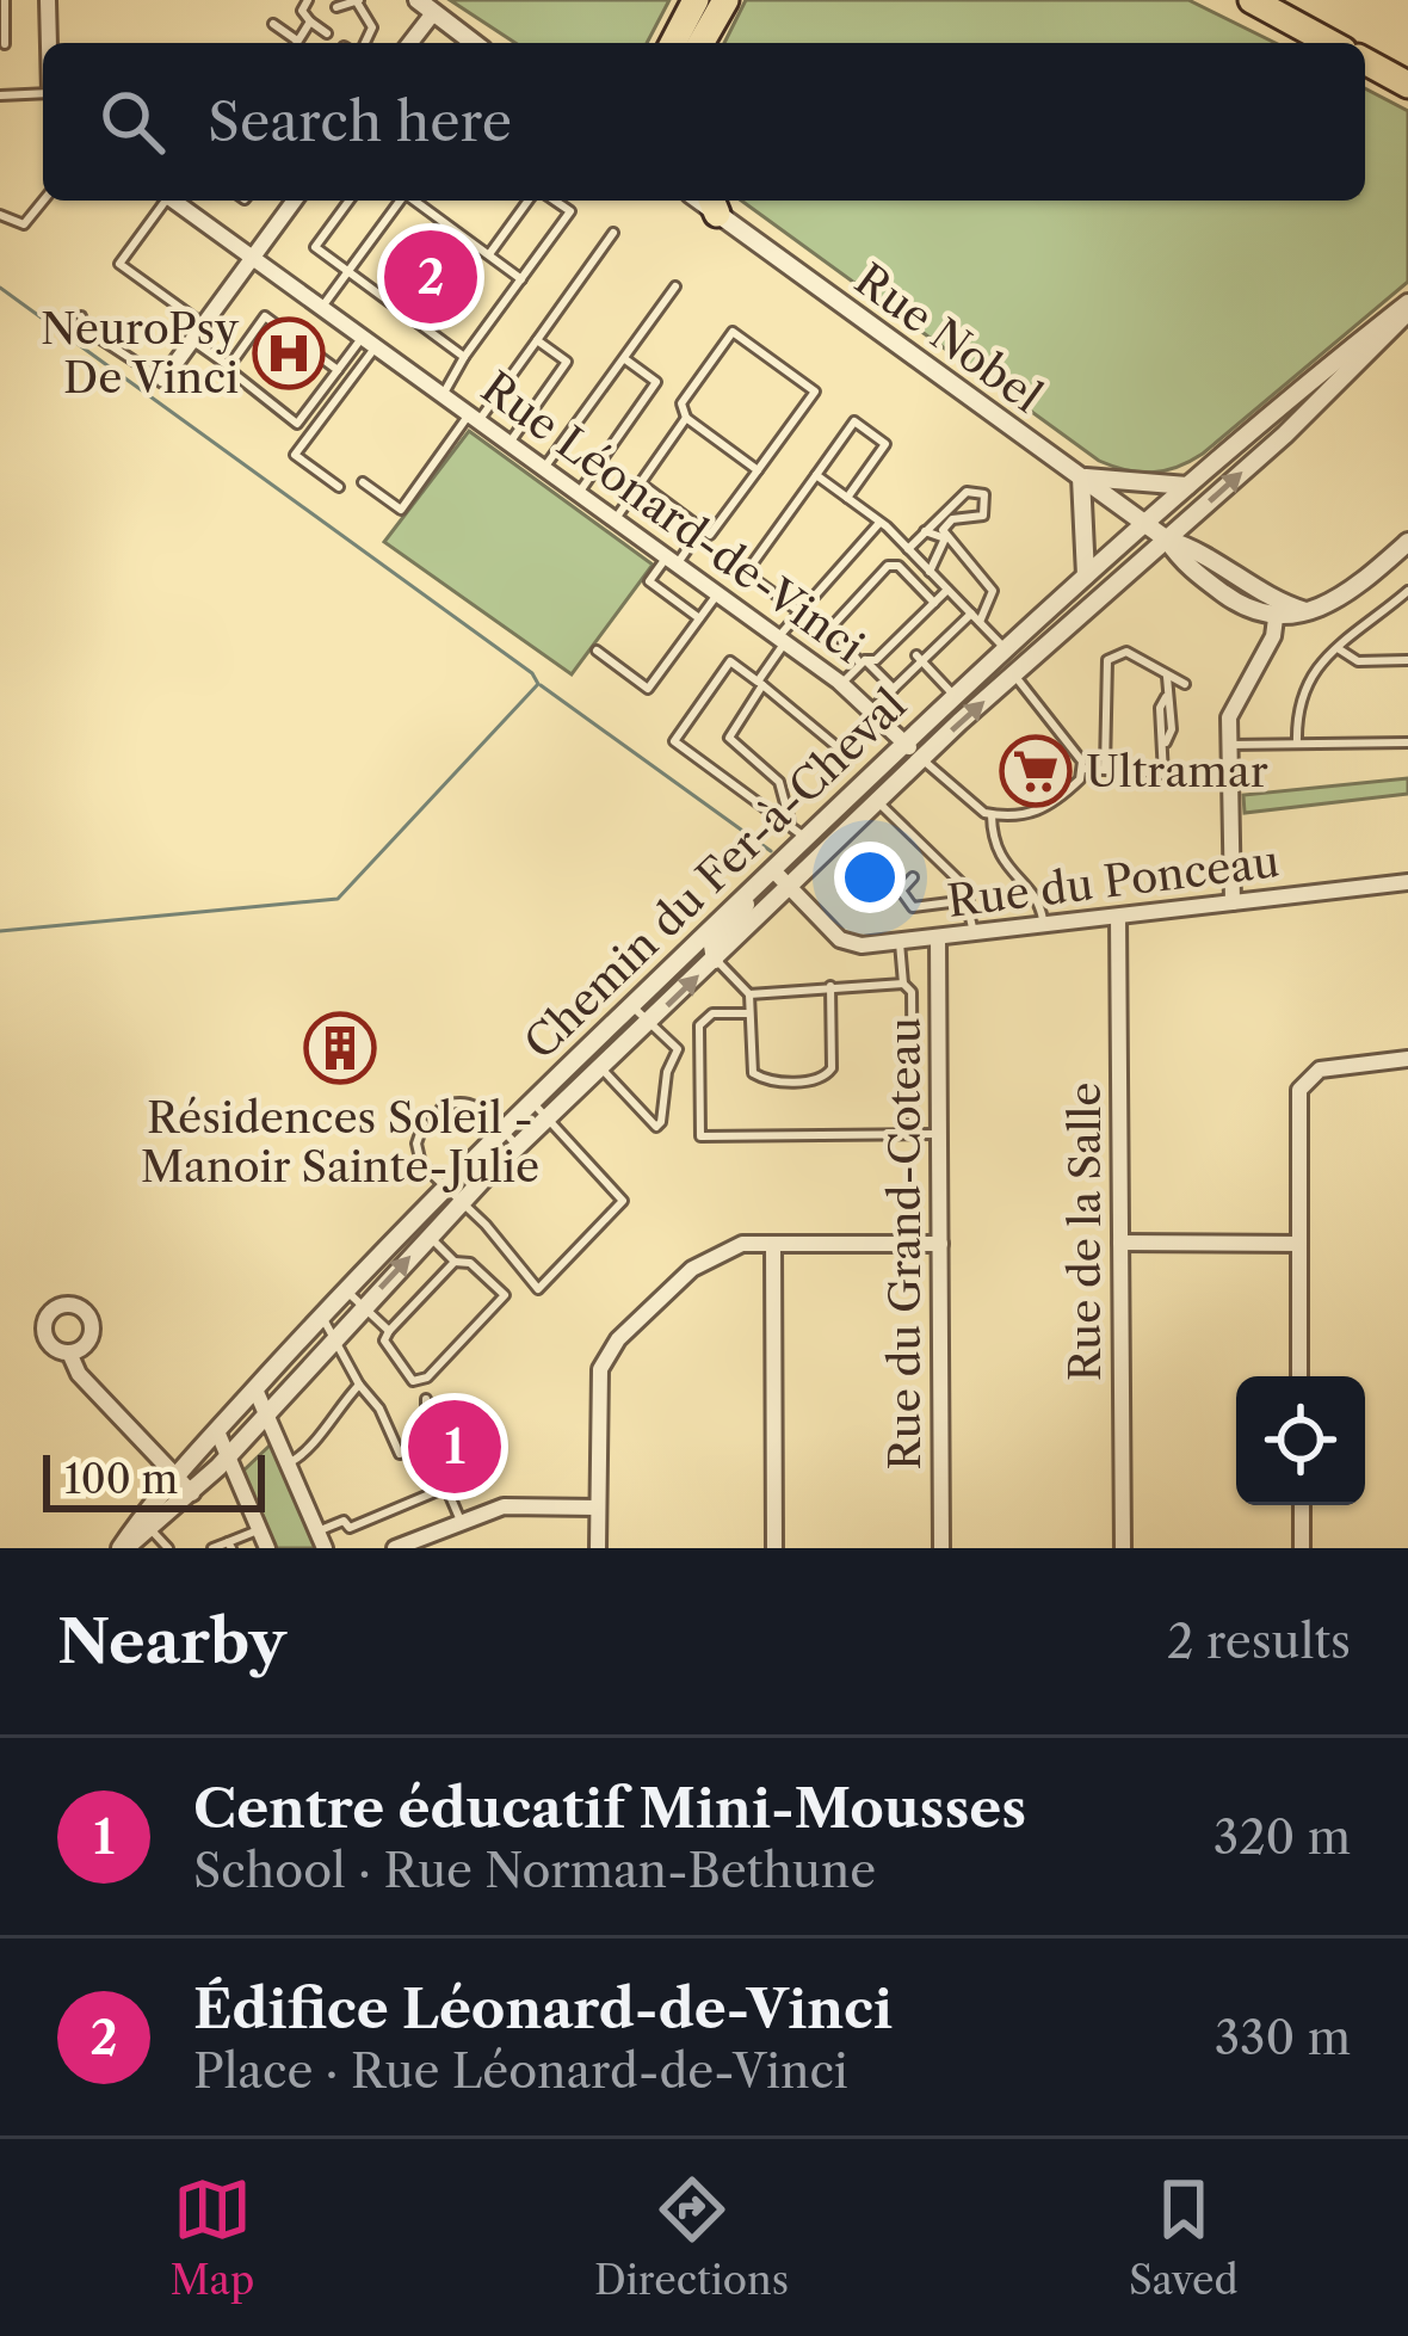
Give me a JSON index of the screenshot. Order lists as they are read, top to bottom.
{
  "streets": {
    "street": [
      "Rue Nobel",
      "Rue Léonard-de-Vinci",
      "Chemin du Fer-à-Cheval",
      "Rue du Ponceau",
      "Rue de la Salle",
      "Rue du Grand-Coteau"
    ]
  },
  "crossings": [
    ["Rue Nobel", "Chemin du Fer-à-Cheval"],
    ["Rue Léonard-de-Vinci", "Chemin du Fer-à-Cheval"],
    ["Chemin du Fer-à-Cheval", "Rue du Ponceau"],
    ["Rue du Ponceau", "Rue de la Salle"],
    ["Rue du Ponceau", "Rue du Grand-Coteau"]
  ],
  "places": {
    "hospital": ["NeuroPsy De Vinci"],
    "supermarket": ["Ultramar"],
    "building": ["Résidences Soleil - Manoir Sainte-Julie"]
  },
  "scale_bar": "100 m",
  "page": {
    "search": "Search here",
    "pins": ["2", "1"],
    "scale": "100 m",
    "heading": ["Nearby", "2 results"],
    "list": [
      {
        "mark": "1",
        "name": "Centre éducatif Mini-Mousses",
        "note": "School · Rue Norman-Bethune",
        "value": "320 m"
      },
      {
        "mark": "2",
        "name": "Édifice Léonard-de-Vinci",
        "note": "Place · Rue Léonard-de-Vinci",
        "value": "330 m"
      }
    ],
    "nav": ["Map", "Directions", "Saved"]
  }
}
